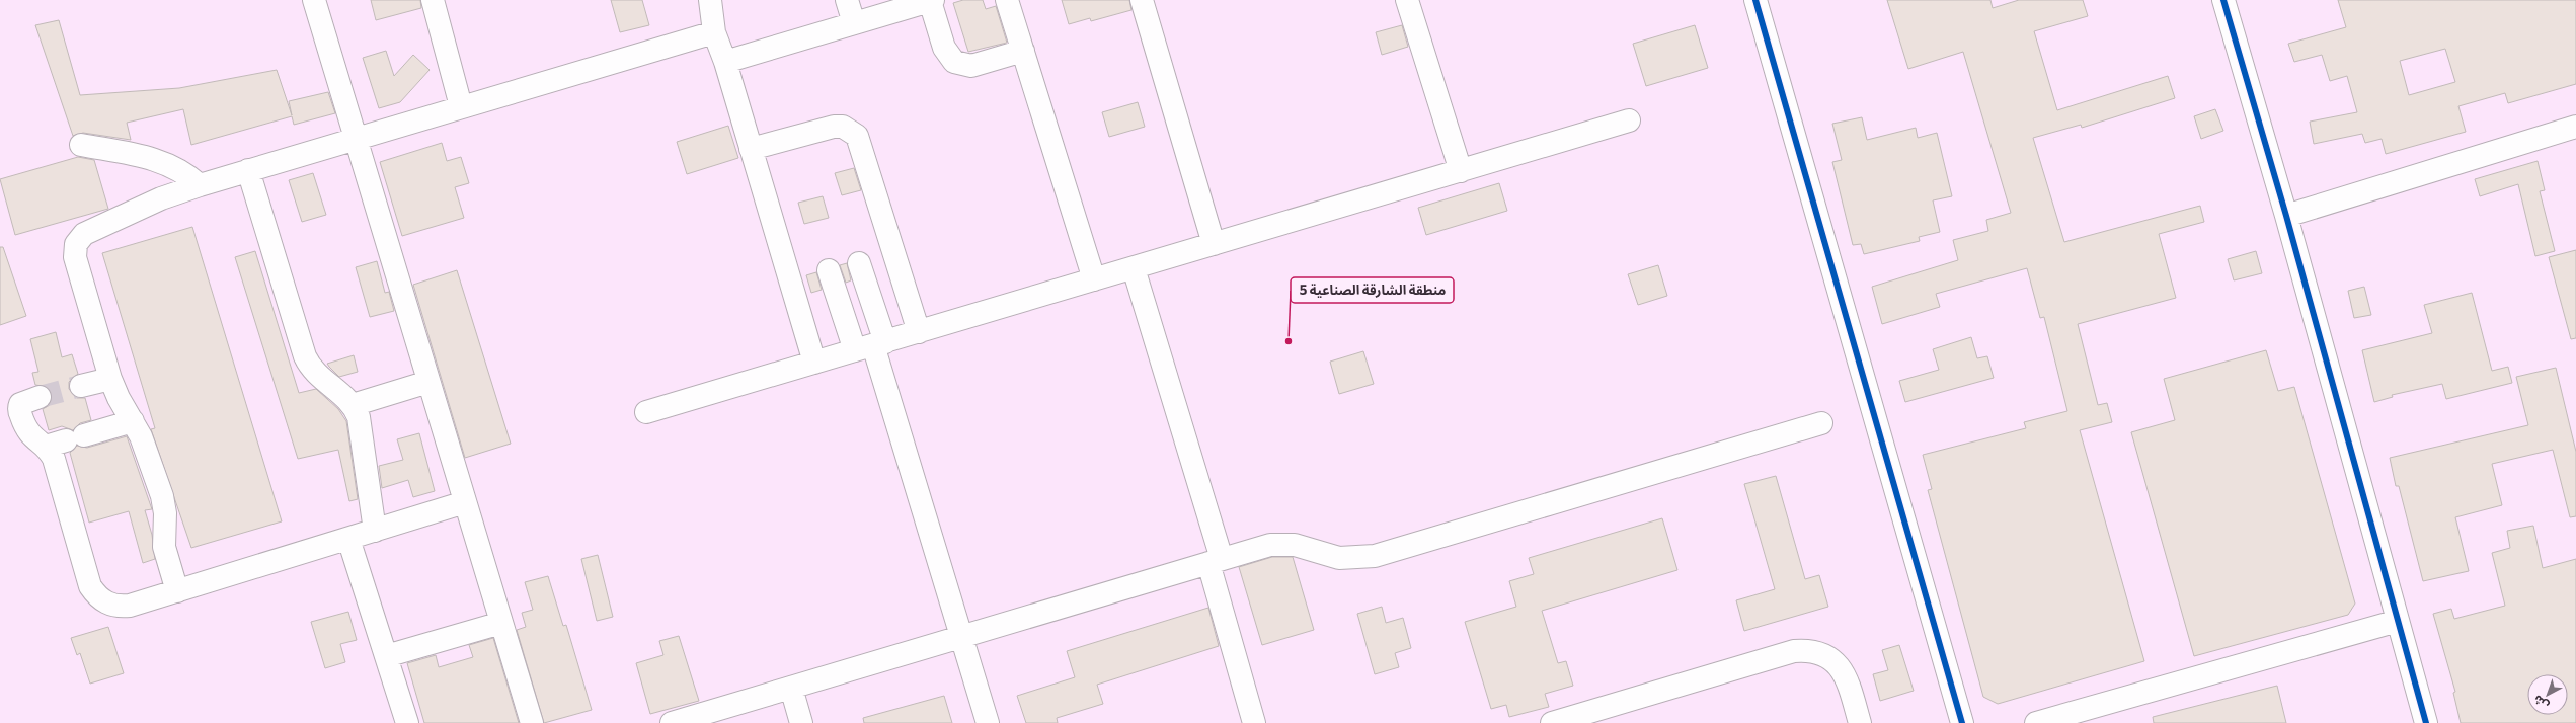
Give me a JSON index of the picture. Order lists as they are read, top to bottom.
{
  "places": ["منطقة الشارقة الصناعية 5"],
  "north": "bottom left"
}
